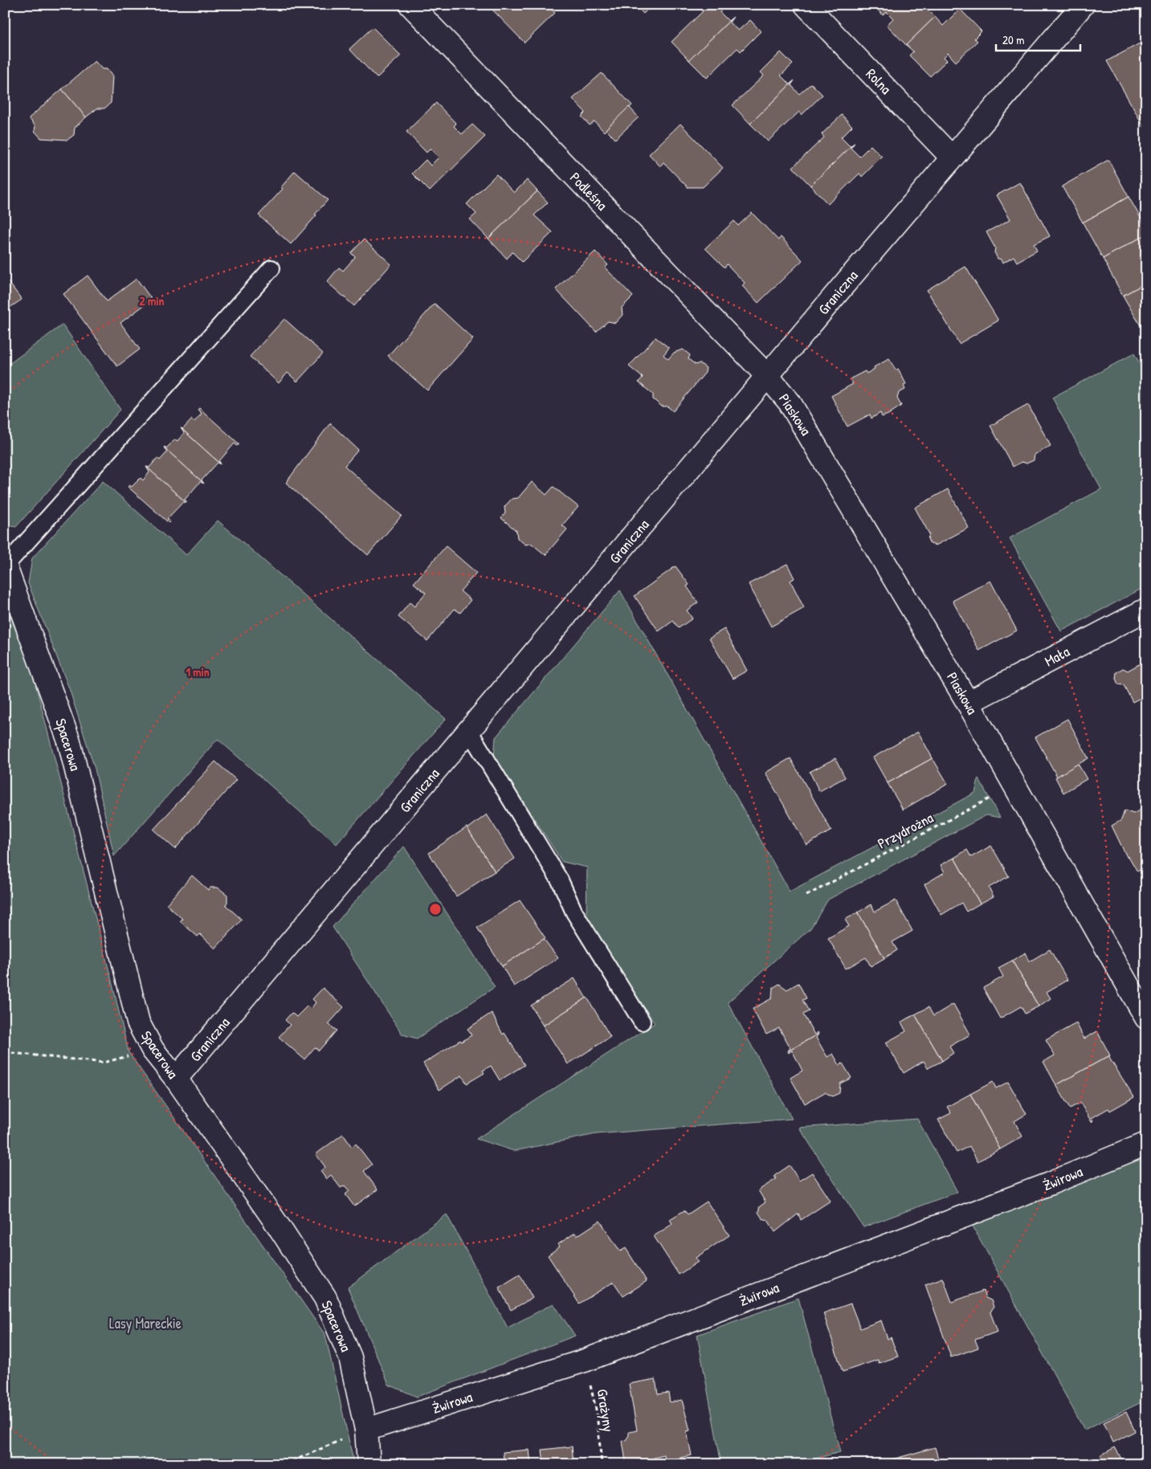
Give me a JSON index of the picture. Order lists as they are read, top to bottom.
{
  "streets": {
    "street": [
      "Rolna",
      "Podleśna",
      "Graniczna",
      "Piaskowa",
      "Mała",
      "Spacerowa",
      "Żwirowa"
    ],
    "path": ["Przydrożna", "Grażyny"]
  },
  "crossings": [
    ["Rolna", "Graniczna"],
    ["Podleśna", "Graniczna"],
    ["Podleśna", "Piaskowa"],
    ["Graniczna", "Piaskowa"],
    ["Graniczna", "Spacerowa"],
    ["Piaskowa", "Mała"],
    ["Piaskowa", "Przydrożna"],
    ["Spacerowa", "Żwirowa"],
    ["Żwirowa", "Grażyny"]
  ],
  "parks": ["Lasy Mareckie"],
  "scale_bar": "20 m",
  "rings": ["2 min", "1 min"]
}
